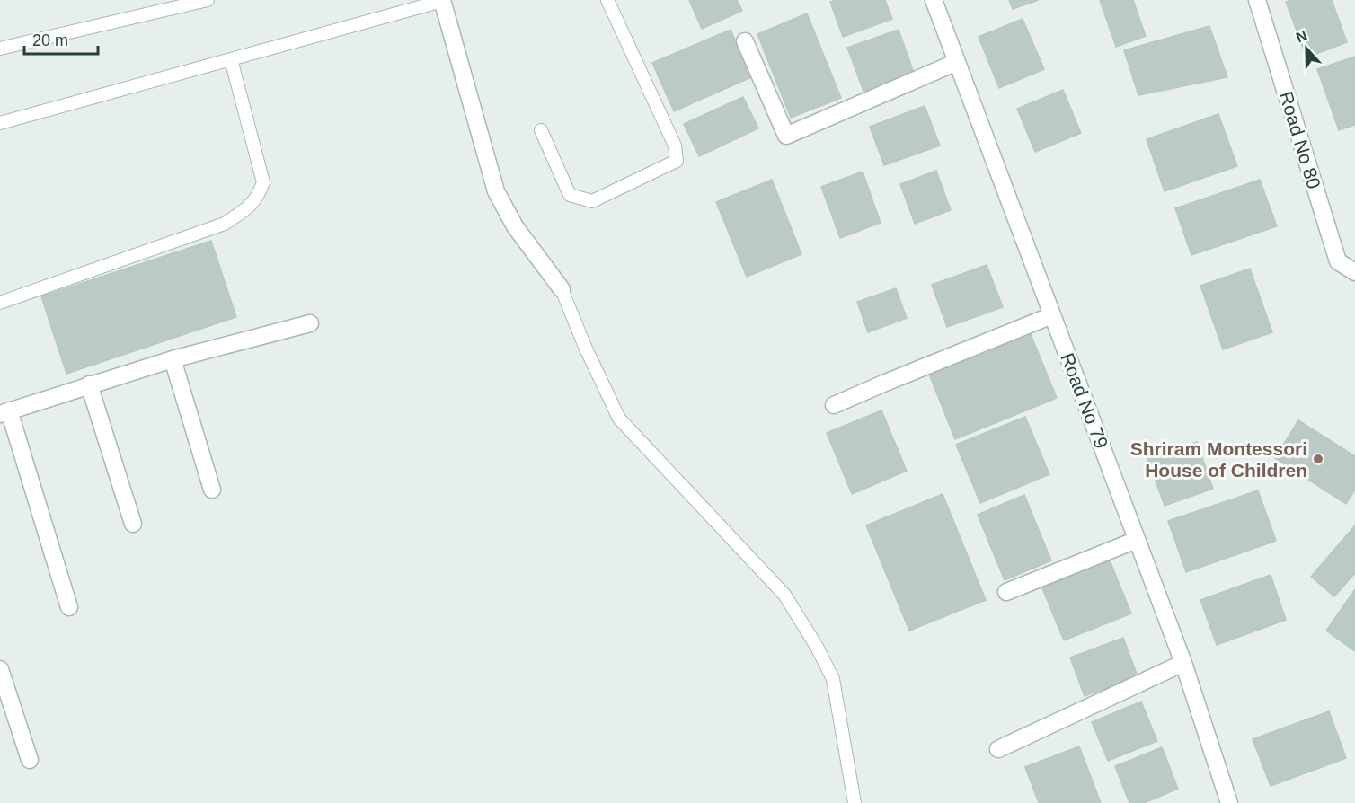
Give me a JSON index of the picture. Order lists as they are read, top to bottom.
{
  "streets": {
    "street": ["Road No 80", "Road No 79"]
  },
  "places": ["Shriram Montessori House of Children"],
  "scale_bar": "20 m",
  "north": "top"
}
